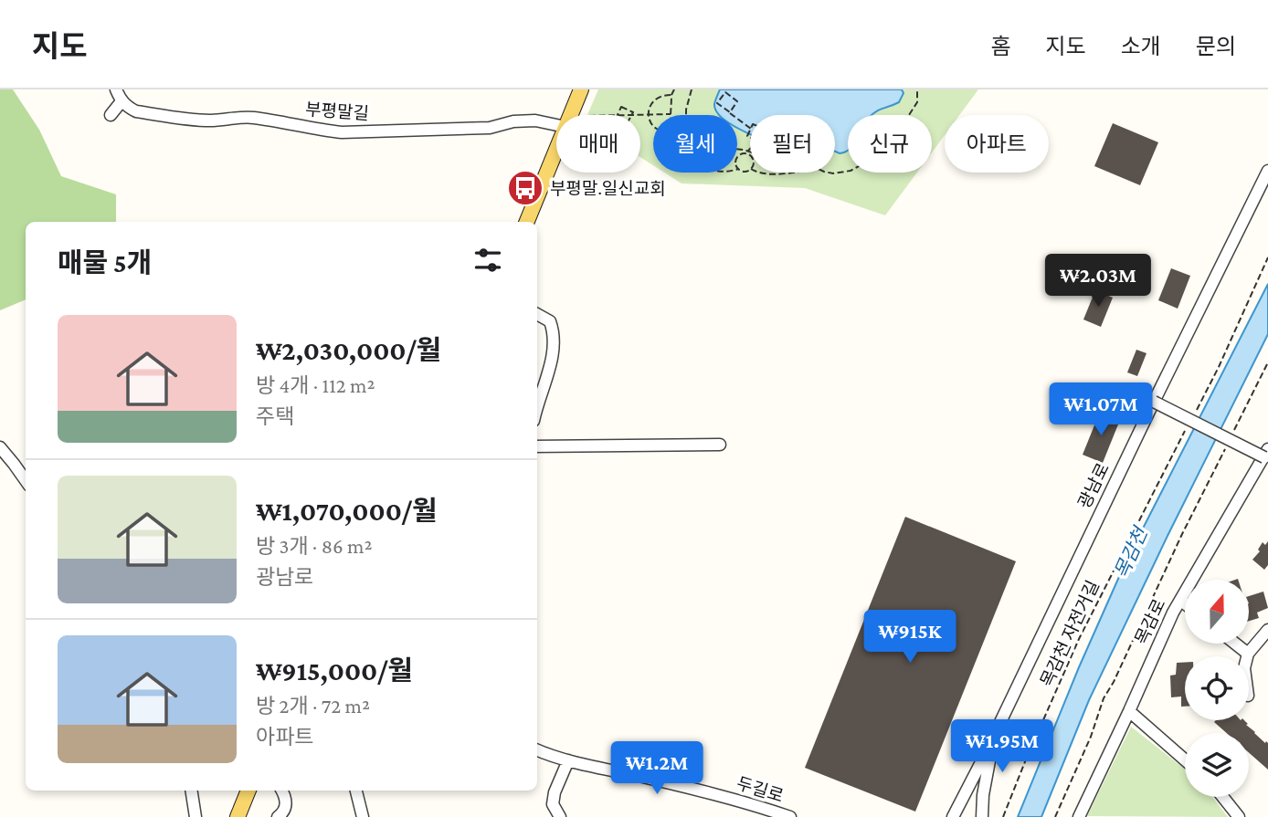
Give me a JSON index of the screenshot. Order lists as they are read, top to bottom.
{
  "streets": {
    "street": [
      "부평말길",
      "광남로",
      "목감로",
      "두길로"
    ],
    "path": ["목감천 자전거길"]
  },
  "water": ["목감천"],
  "places": {
    "bus stop": ["부평말.일신교회"]
  },
  "north": "top",
  "page": {
    "header": "지도",
    "nav": [
      "홈",
      "지도",
      "소개",
      "문의"
    ],
    "chip": [
      "매매",
      "월세",
      "필터",
      "신규",
      "아파트"
    ],
    "heading": "매물 5개",
    "price": [
      "₩2.03M",
      "₩1.07M",
      "₩915K",
      "₩1.95M",
      "₩1.2M"
    ],
    "list": [
      {
        "name": "₩2,030,000/월",
        "note": "방 4개 · 112 m² · 주택"
      },
      {
        "name": "₩1,070,000/월",
        "note": "방 3개 · 86 m² · 광남로"
      },
      {
        "name": "₩915,000/월",
        "note": "방 2개 · 72 m² · 아파트"
      }
    ]
  }
}
